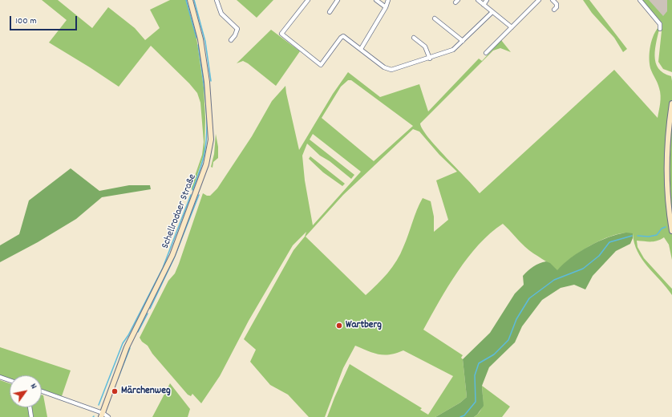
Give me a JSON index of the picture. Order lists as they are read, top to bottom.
{
  "streets": {
    "street": ["Schellrodaer Straße"]
  },
  "places": ["Wartberg", "Märchenweg"],
  "scale_bar": "100 m",
  "north": "top right"
}
